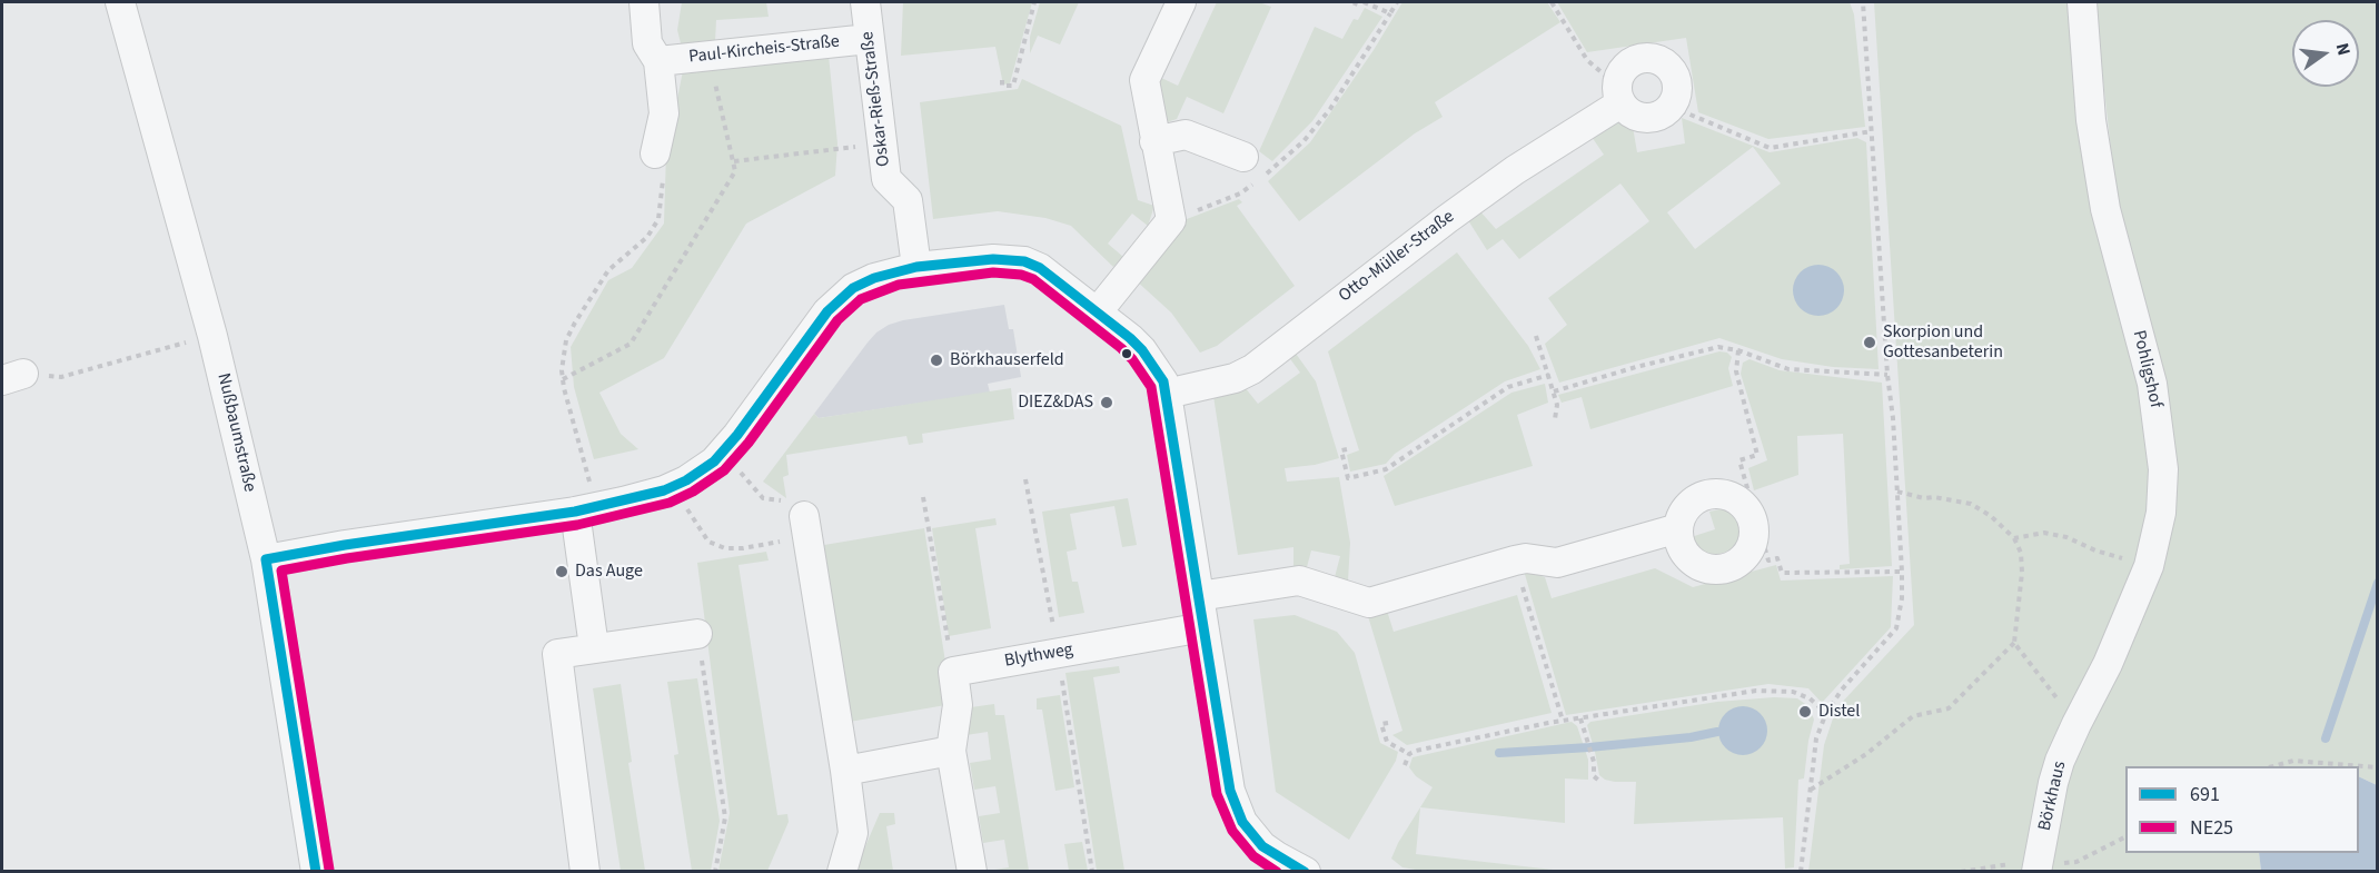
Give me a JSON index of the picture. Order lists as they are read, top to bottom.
{
  "streets": {
    "street": [
      "Paul-Kircheis-Straße",
      "Oskar-Rieß-Straße",
      "Otto-Müller-Straße",
      "Pohligshof",
      "Nußbaumstraße",
      "Blythweg",
      "Börkhaus"
    ]
  },
  "crossings": [
    ["Paul-Kircheis-Straße", "Oskar-Rieß-Straße"],
    ["Pohligshof", "Börkhaus"]
  ],
  "places": [
    "Skorpion und Gottesanbeterin",
    "Börkhauserfeld",
    "DIEZ&DAS",
    "Das Auge",
    "Distel"
  ],
  "lines": ["transit line 691", "transit line NE25"],
  "legend": ["691", "NE25"],
  "north": "right"
}
